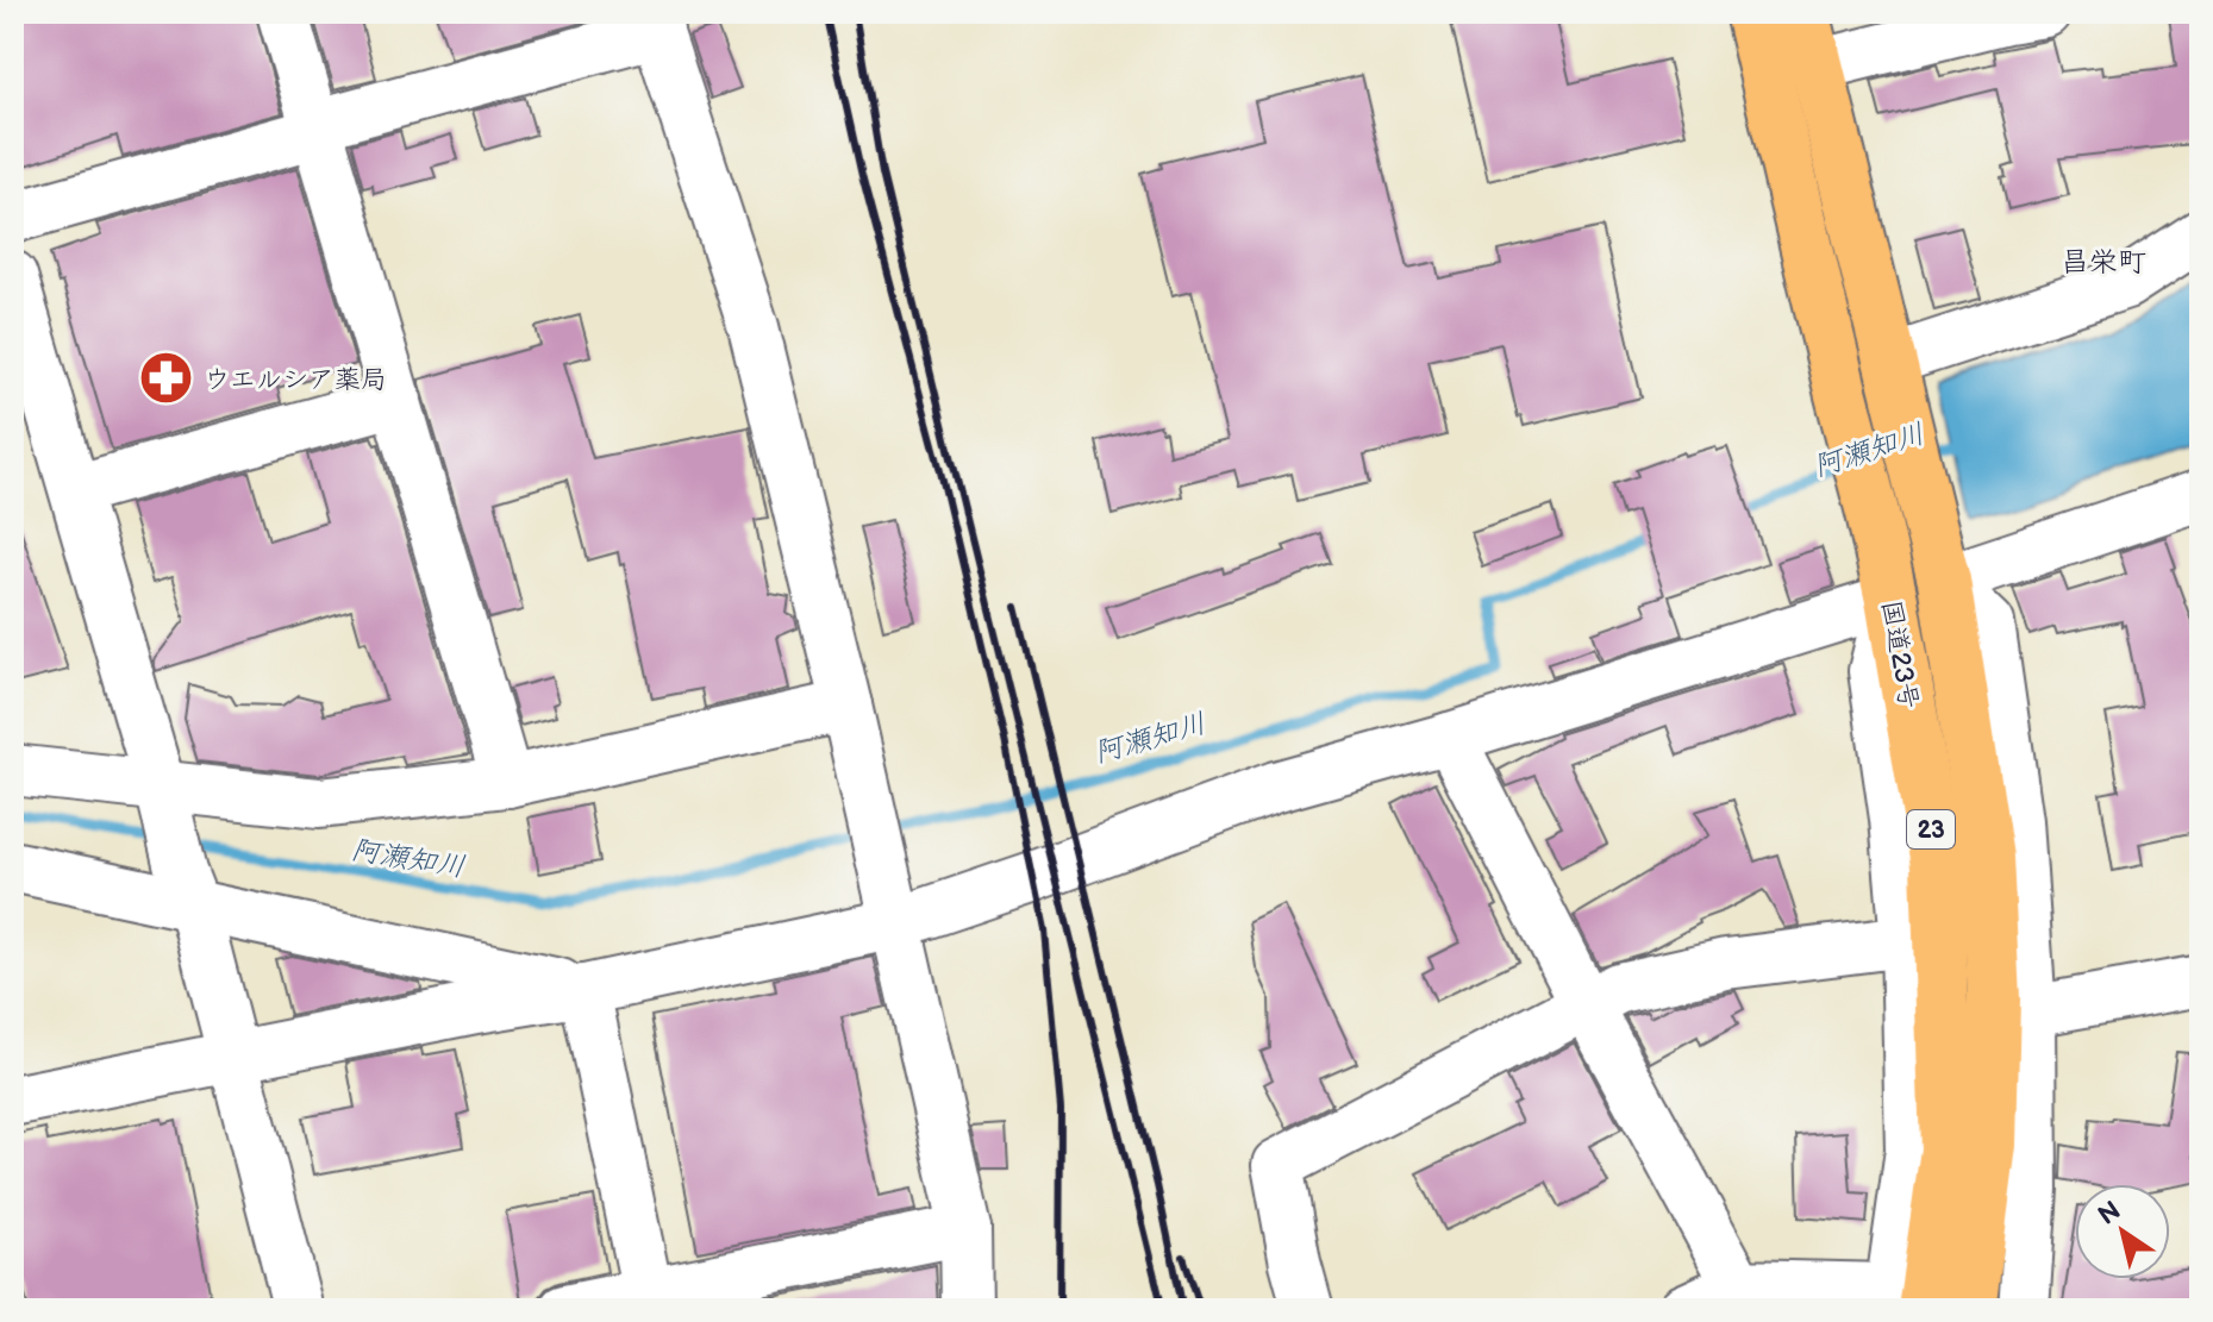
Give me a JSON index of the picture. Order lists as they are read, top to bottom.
{
  "streets": {
    "highway": ["国道23号", "23"]
  },
  "districts": ["昌栄町"],
  "water": ["阿瀬知川"],
  "places": {
    "pharmacy": ["ウエルシア薬局"]
  },
  "north": "top left"
}
